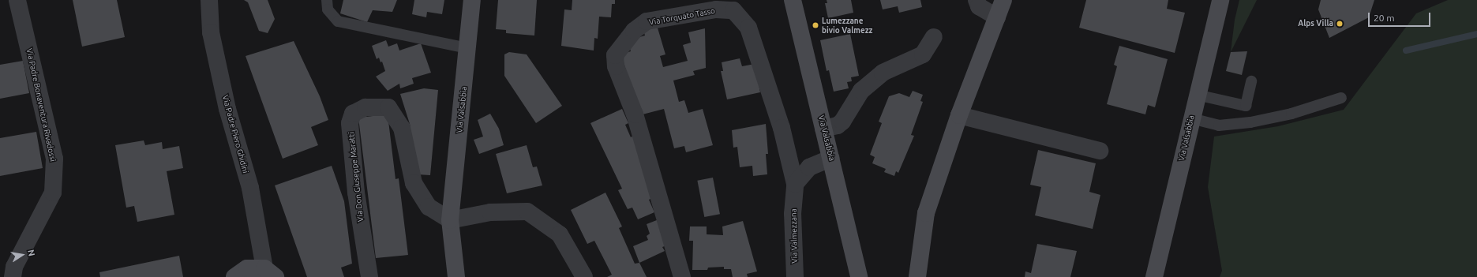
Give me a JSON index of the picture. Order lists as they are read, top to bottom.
{
  "streets": {
    "main road": ["Via Valsabbia"],
    "street": [
      "Via Torquato Tasso",
      "Via Padre Bonaventura Rivadossi",
      "Via Padre Piero Ghidini",
      "Via Don Giuseppe Maratti",
      "Via Valmezzana"
    ]
  },
  "crossings": [
    ["Via Torquato Tasso", "Via Valmezzana"],
    ["Via Valsabbia", "Via Don Giuseppe Maratti"]
  ],
  "places": ["Alps Villa", "Lumezzane bivio Valmezz"],
  "scale_bar": "20 m",
  "north": "right"
}
